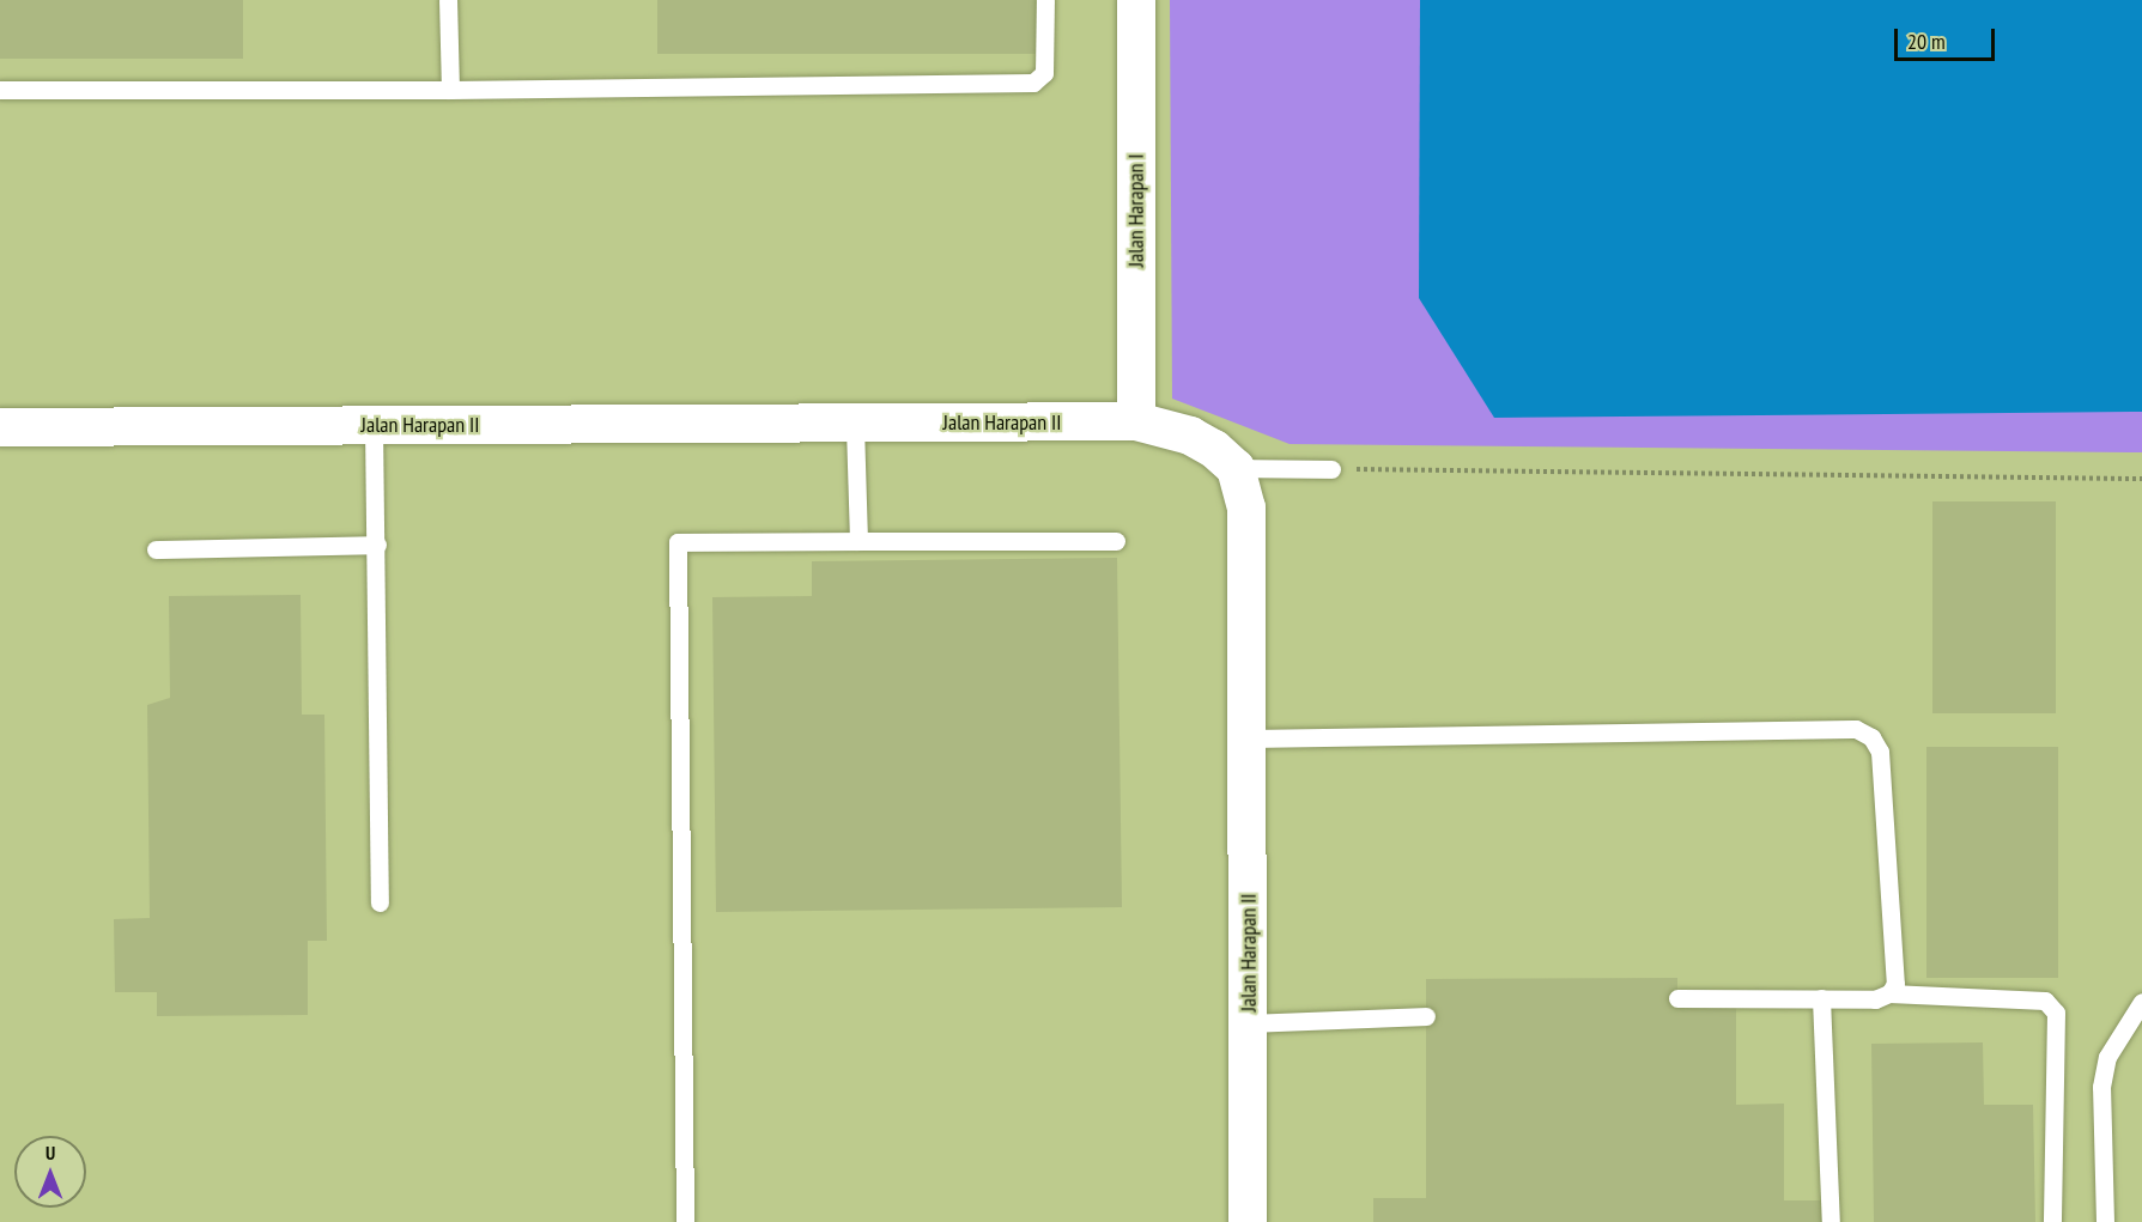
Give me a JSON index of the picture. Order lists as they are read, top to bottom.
{
  "streets": {
    "street": ["Jalan Harapan I", "Jalan Harapan II"]
  },
  "crossings": [
    ["Jalan Harapan I", "Jalan Harapan II"]
  ],
  "scale_bar": "20 m",
  "north": "top"
}
